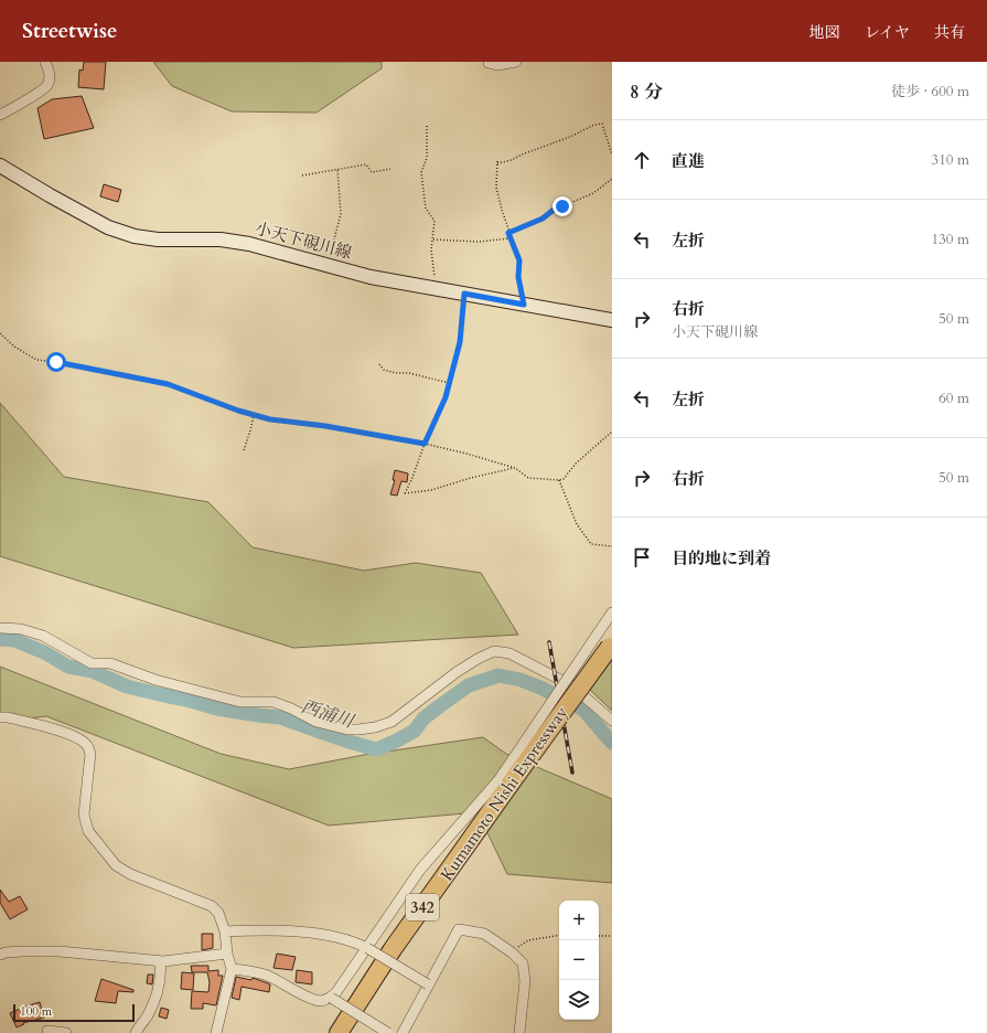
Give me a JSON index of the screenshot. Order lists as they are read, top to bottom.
{
  "streets": {
    "highway": ["Kumamoto Nishi Expressway", "342"],
    "main road": ["小天下硯川線"]
  },
  "water": ["西浦川"],
  "scale_bar": "100 m",
  "page": {
    "header": "Streetwise",
    "nav": ["地図", "レイヤ", "共有"],
    "heading": ["8 分", "徒歩 · 600 m"],
    "list": [
      ["直進", "310 m"],
      ["左折", "130 m"],
      ["右折", "小天下硯川線", "50 m"],
      ["左折", "60 m"],
      ["右折", "50 m"],
      "目的地に到着"
    ],
    "map_buttons": ["+", "−"],
    "scale": "100 m"
  }
}
